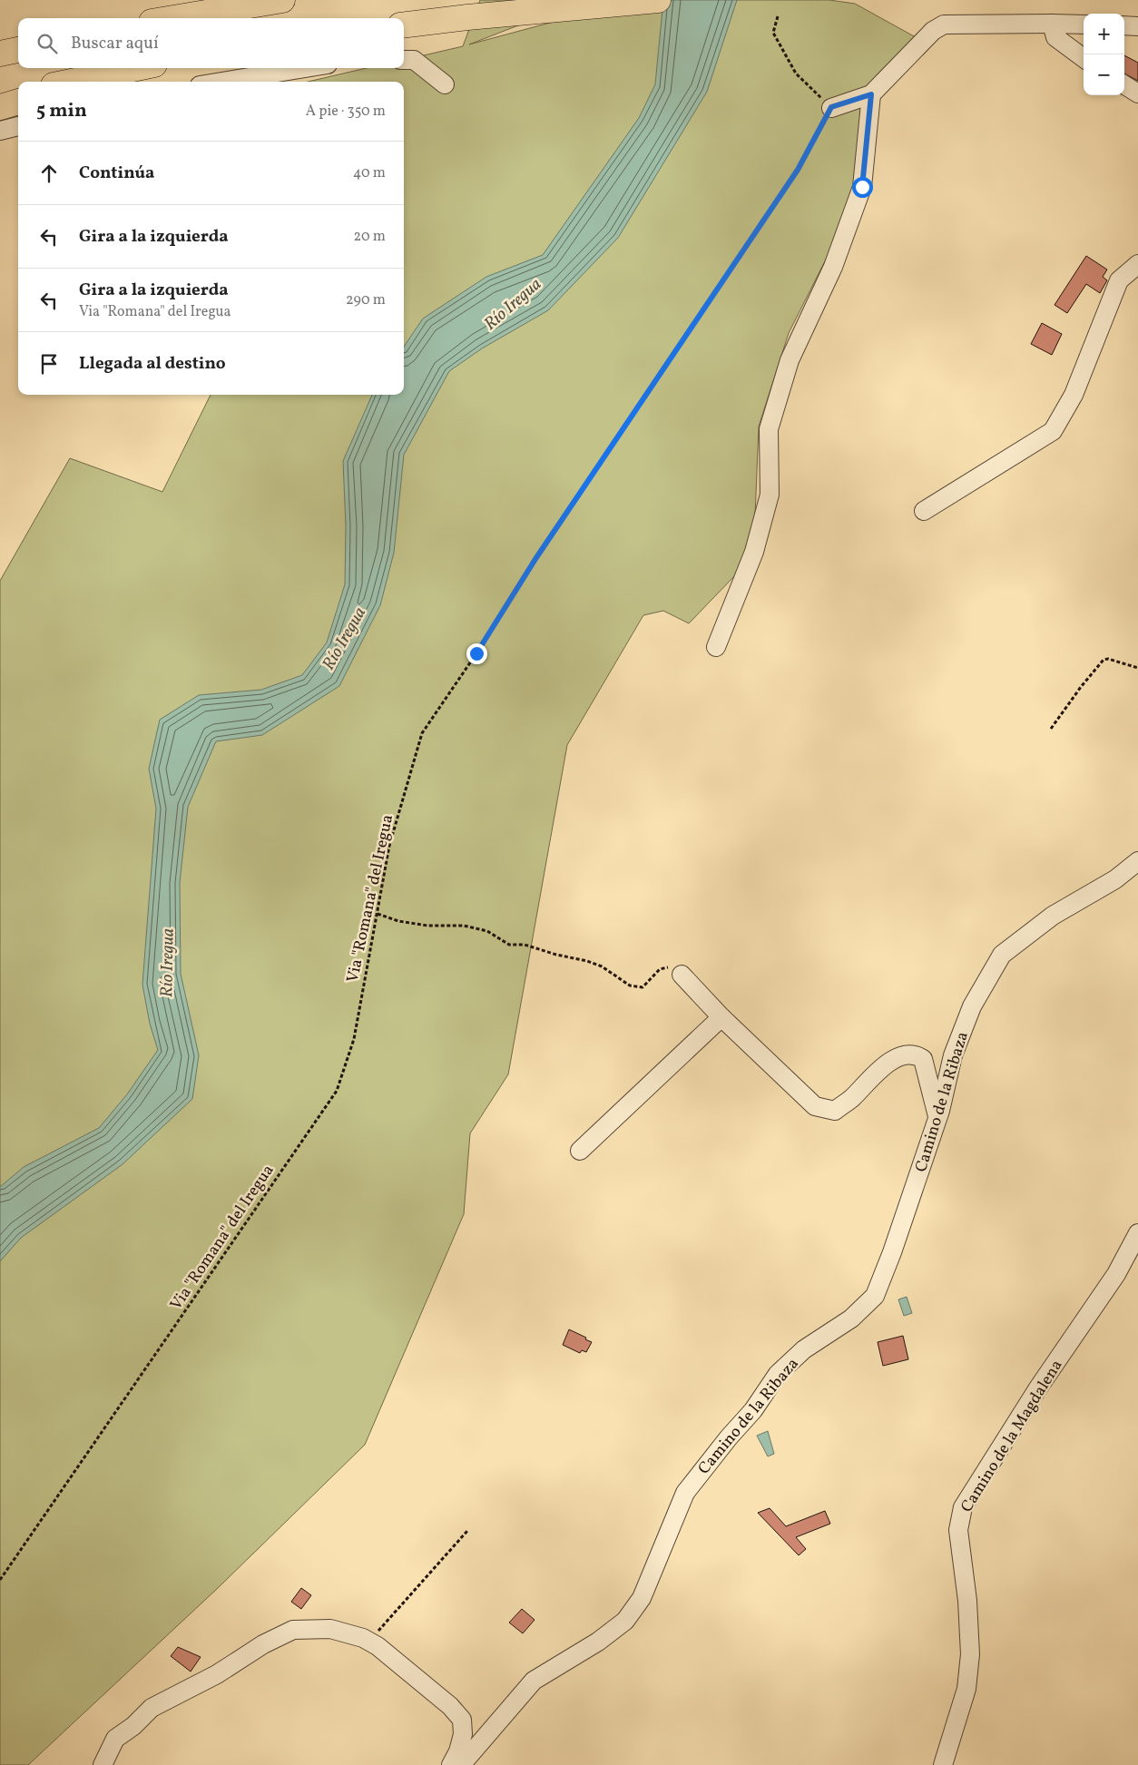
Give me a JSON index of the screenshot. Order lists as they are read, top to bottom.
{
  "streets": {
    "street": ["Camino de la Ribaza", "Camino de la Magdalena"],
    "path": ["Via \"Romana\" del Iregua"]
  },
  "water": ["Río Iregua"],
  "page": {
    "map_buttons": ["+", "−"],
    "search": "Buscar aquí",
    "heading": ["5 min", "A pie · 350 m"],
    "list": [
      ["Continúa", "40 m"],
      ["Gira a la izquierda", "20 m"],
      ["Gira a la izquierda", "Via \"Romana\" del Iregua", "290 m"],
      "Llegada al destino"
    ]
  }
}
